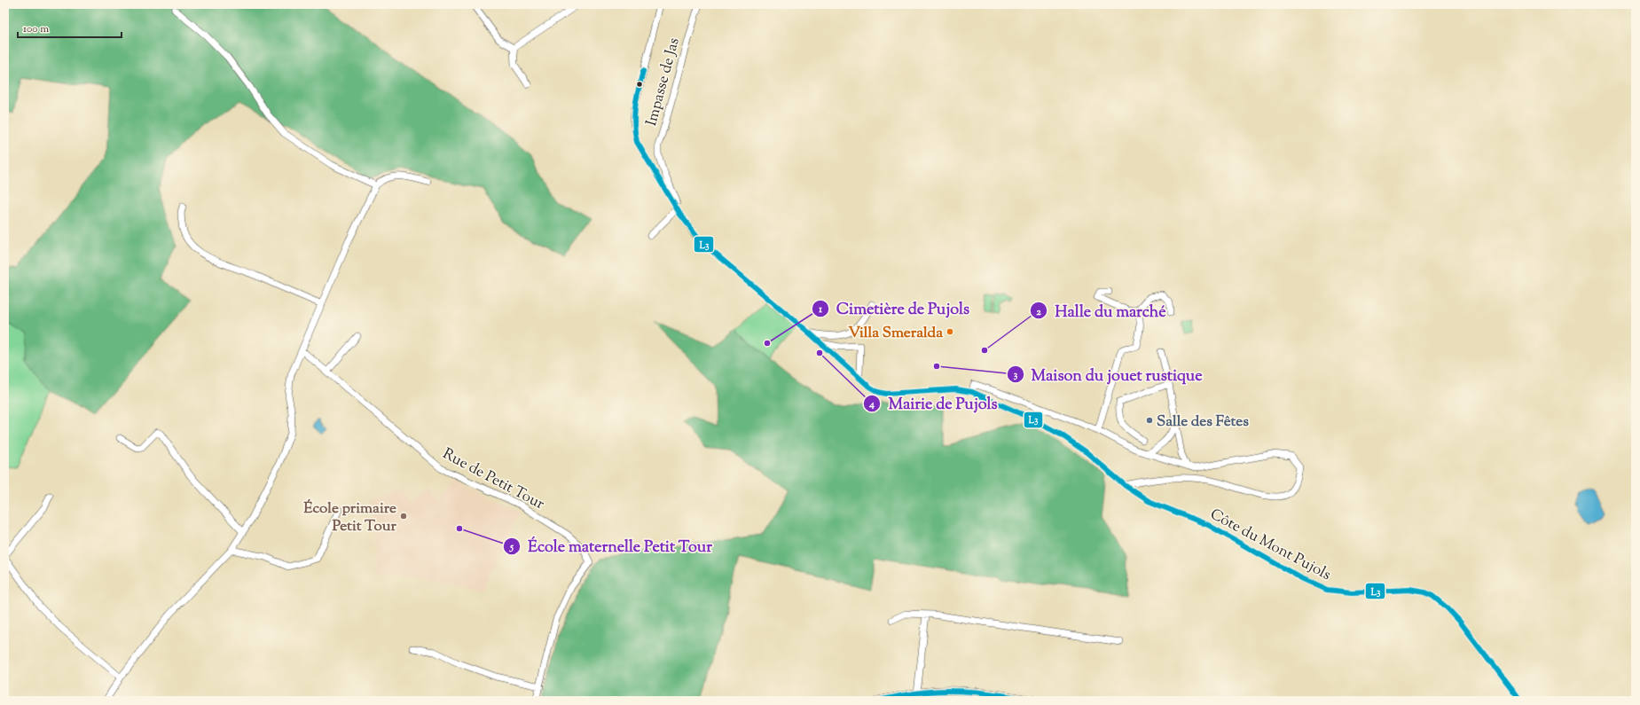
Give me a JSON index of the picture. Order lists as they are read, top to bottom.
{
  "streets": {
    "street": ["Impasse de Jas", "Rue de Petit Tour", "Côte du Mont Pujols"]
  },
  "crossings": [
    ["Impasse de Jas", "Côte du Mont Pujols"]
  ],
  "places": [
    "Villa Smeralda",
    "Cimetière de Pujols",
    "Halle du marché",
    "Mairie de Pujols",
    "Maison du jouet rustique",
    "Salle des Fêtes",
    "École primaire Petit Tour",
    "École maternelle Petit Tour"
  ],
  "lines": ["transit line L3"],
  "scale_bar": "100 m"
}
